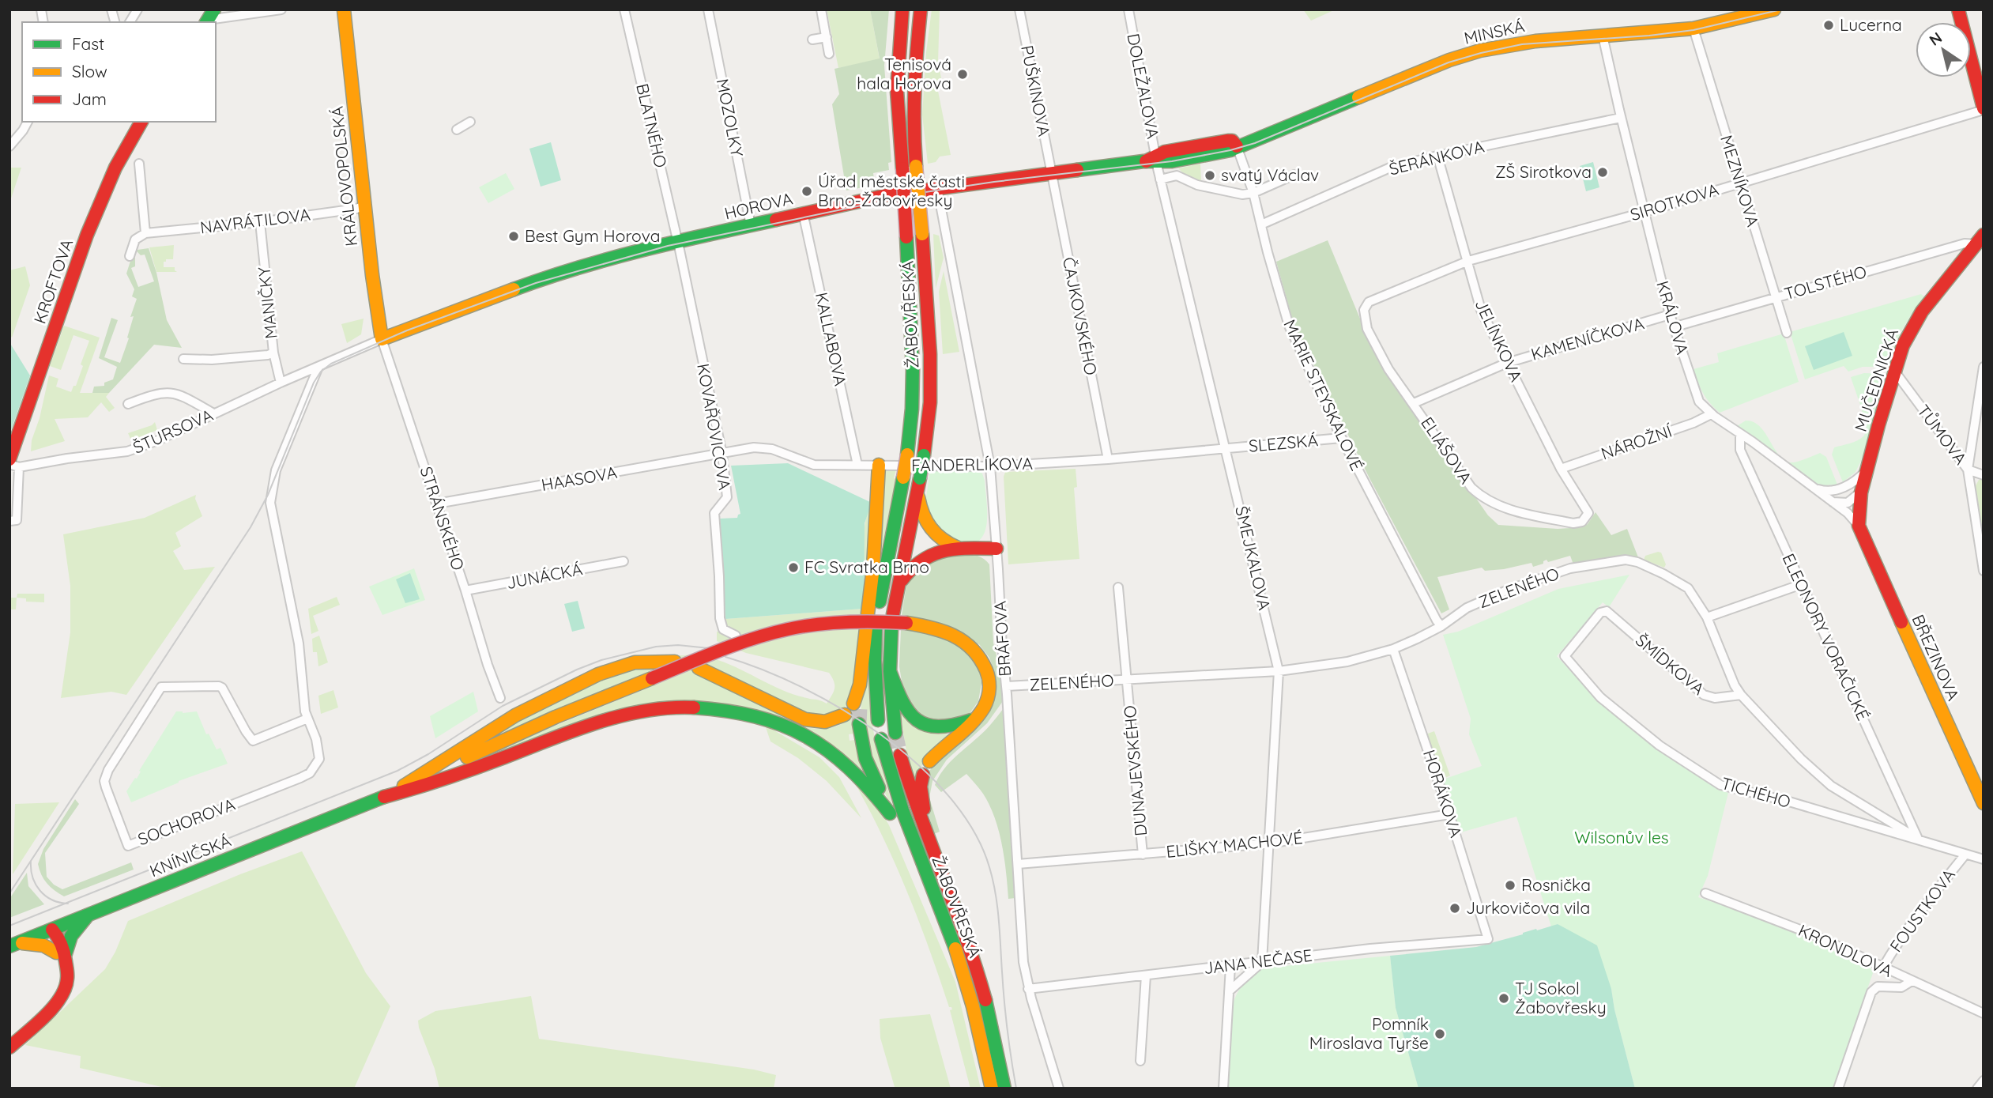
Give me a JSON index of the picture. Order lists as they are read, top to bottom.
{
  "streets": {
    "main road": [
      "MINSKÁ",
      "KRÁLOVOPOLSKÁ",
      "HOROVA",
      "KROFTOVA",
      "ŽABOVŘESKÁ",
      "MUČEDNICKÁ",
      "BŘEZINOVA",
      "KNÍNIČSKÁ"
    ],
    "street": [
      "DOLEŽALOVA",
      "PUŠKINOVA",
      "MOZOLKY",
      "BLATNÉHO",
      "ŠERÁNKOVA",
      "MEZNÍKOVA",
      "SIROTKOVA",
      "NAVRÁTILOVA",
      "TOLSTÉHO",
      "MANIČKY",
      "ČAJKOVSKÉHO",
      "KRÁLOVA",
      "KALLABOVA",
      "KAMENÍČKOVA",
      "JELÍNKOVA",
      "MARIE STEYSKALOVÉ",
      "KOVAŘOVICOVA",
      "ŠTURSOVA",
      "TŮMOVA",
      "NÁROŽNÍ",
      "SLEZSKÁ",
      "ELIÁŠOVA",
      "FANDERLÍKOVA",
      "HAASOVA",
      "STRÁNSKÉHO",
      "ŠMEJKALOVA",
      "JUNÁCKÁ",
      "ZELENÉHO",
      "ELEONORY VORAČICKÉ",
      "BRÁFOVA",
      "ŠMÍDKOVA",
      "DUNAJEVSKÉHO",
      "TICHÉHO",
      "HORÁKOVA",
      "SOCHOROVA",
      "ELIŠKY MACHOVÉ",
      "FOUSTKOVA",
      "KRONDLOVA",
      "JANA NEČASE"
    ]
  },
  "crossings": [
    ["MINSKÁ", "DOLEŽALOVA"],
    ["MINSKÁ", "MEZNÍKOVA"],
    ["MINSKÁ", "HOROVA"],
    ["MINSKÁ", "KRÁLOVA"],
    ["MINSKÁ", "MARIE STEYSKALOVÉ"],
    ["MINSKÁ", "ŠMEJKALOVA"],
    ["DOLEŽALOVA", "HOROVA"],
    ["DOLEŽALOVA", "ŠMEJKALOVA"],
    ["PUŠKINOVA", "HOROVA"],
    ["PUŠKINOVA", "ČAJKOVSKÉHO"],
    ["MOZOLKY", "HOROVA"],
    ["BLATNÉHO", "HOROVA"],
    ["BLATNÉHO", "KOVAŘOVICOVA"],
    ["ŠERÁNKOVA", "KRÁLOVA"],
    ["ŠERÁNKOVA", "JELÍNKOVA"],
    ["ŠERÁNKOVA", "MARIE STEYSKALOVÉ"],
    ["KRÁLOVOPOLSKÁ", "HOROVA"],
    ["KRÁLOVOPOLSKÁ", "NAVRÁTILOVA"],
    ["KRÁLOVOPOLSKÁ", "ŠTURSOVA"],
    ["KRÁLOVOPOLSKÁ", "STRÁNSKÉHO"],
    ["MEZNÍKOVA", "SIROTKOVA"],
    ["MEZNÍKOVA", "TOLSTÉHO"],
    ["SIROTKOVA", "KRÁLOVA"],
    ["SIROTKOVA", "JELÍNKOVA"],
    ["SIROTKOVA", "ELIÁŠOVA"],
    ["HOROVA", "ČAJKOVSKÉHO"],
    ["HOROVA", "KALLABOVA"],
    ["HOROVA", "KOVAŘOVICOVA"],
    ["HOROVA", "ŠTURSOVA"],
    ["HOROVA", "STRÁNSKÉHO"],
    ["HOROVA", "ŠMEJKALOVA"],
    ["HOROVA", "BRÁFOVA"],
    ["NAVRÁTILOVA", "MANIČKY"],
    ["KROFTOVA", "ŠTURSOVA"],
    ["TOLSTÉHO", "KRÁLOVA"],
    ["TOLSTÉHO", "MUČEDNICKÁ"],
    ["MANIČKY", "ŠTURSOVA"],
    ["ČAJKOVSKÉHO", "FANDERLÍKOVA"],
    ["KRÁLOVA", "KAMENÍČKOVA"],
    ["KRÁLOVA", "MUČEDNICKÁ"],
    ["KRÁLOVA", "NÁROŽNÍ"],
    ["KRÁLOVA", "ELEONORY VORAČICKÉ"],
    ["KRÁLOVA", "BŘEZINOVA"],
    ["KALLABOVA", "FANDERLÍKOVA"],
    ["KAMENÍČKOVA", "JELÍNKOVA"],
    ["KAMENÍČKOVA", "ELIÁŠOVA"],
    ["JELÍNKOVA", "NÁROŽNÍ"],
    ["JELÍNKOVA", "ELIÁŠOVA"],
    ["MUČEDNICKÁ", "TŮMOVA"],
    ["MUČEDNICKÁ", "BŘEZINOVA"],
    ["MARIE STEYSKALOVÉ", "SLEZSKÁ"],
    ["MARIE STEYSKALOVÉ", "ZELENÉHO"],
    ["KOVAŘOVICOVA", "FANDERLÍKOVA"],
    ["KOVAŘOVICOVA", "HAASOVA"],
    ["ŠTURSOVA", "STRÁNSKÉHO"],
    ["ŠTURSOVA", "SOCHOROVA"],
    ["SLEZSKÁ", "FANDERLÍKOVA"],
    ["SLEZSKÁ", "ŠMEJKALOVA"],
    ["FANDERLÍKOVA", "HAASOVA"],
    ["FANDERLÍKOVA", "ŠMEJKALOVA"],
    ["FANDERLÍKOVA", "BRÁFOVA"],
    ["HAASOVA", "STRÁNSKÉHO"],
    ["STRÁNSKÉHO", "JUNÁCKÁ"],
    ["ŠMEJKALOVA", "ZELENÉHO"],
    ["ŠMEJKALOVA", "ELIŠKY MACHOVÉ"],
    ["ŠMEJKALOVA", "JANA NEČASE"],
    ["ZELENÉHO", "ELEONORY VORAČICKÉ"],
    ["ZELENÉHO", "BRÁFOVA"],
    ["ZELENÉHO", "ŠMÍDKOVA"],
    ["ZELENÉHO", "DUNAJEVSKÉHO"],
    ["ZELENÉHO", "TICHÉHO"],
    ["ZELENÉHO", "HORÁKOVA"],
    ["ELEONORY VORAČICKÉ", "TICHÉHO"],
    ["BRÁFOVA", "ELIŠKY MACHOVÉ"],
    ["BRÁFOVA", "JANA NEČASE"],
    ["ŠMÍDKOVA", "TICHÉHO"],
    ["DUNAJEVSKÉHO", "ELIŠKY MACHOVÉ"],
    ["TICHÉHO", "FOUSTKOVA"],
    ["HORÁKOVA", "ELIŠKY MACHOVÉ"],
    ["HORÁKOVA", "JANA NEČASE"],
    ["FOUSTKOVA", "KRONDLOVA"]
  ],
  "parks": ["Wilsonův les"],
  "places": [
    "Lucerna",
    "Tenisová hala Horova",
    "ZŠ Sirotkova",
    "svatý Václav",
    "Úřad městské časti Brno-Žabovřesky",
    "Best Gym Horova",
    "FC Svratka Brno",
    "Rosnička",
    "Jurkovičova vila",
    "TJ Sokol Žabovřesky",
    "Pomník Miroslava Tyrše"
  ],
  "legend": ["Fast", "Slow", "Jam"],
  "north": "top left"
}
